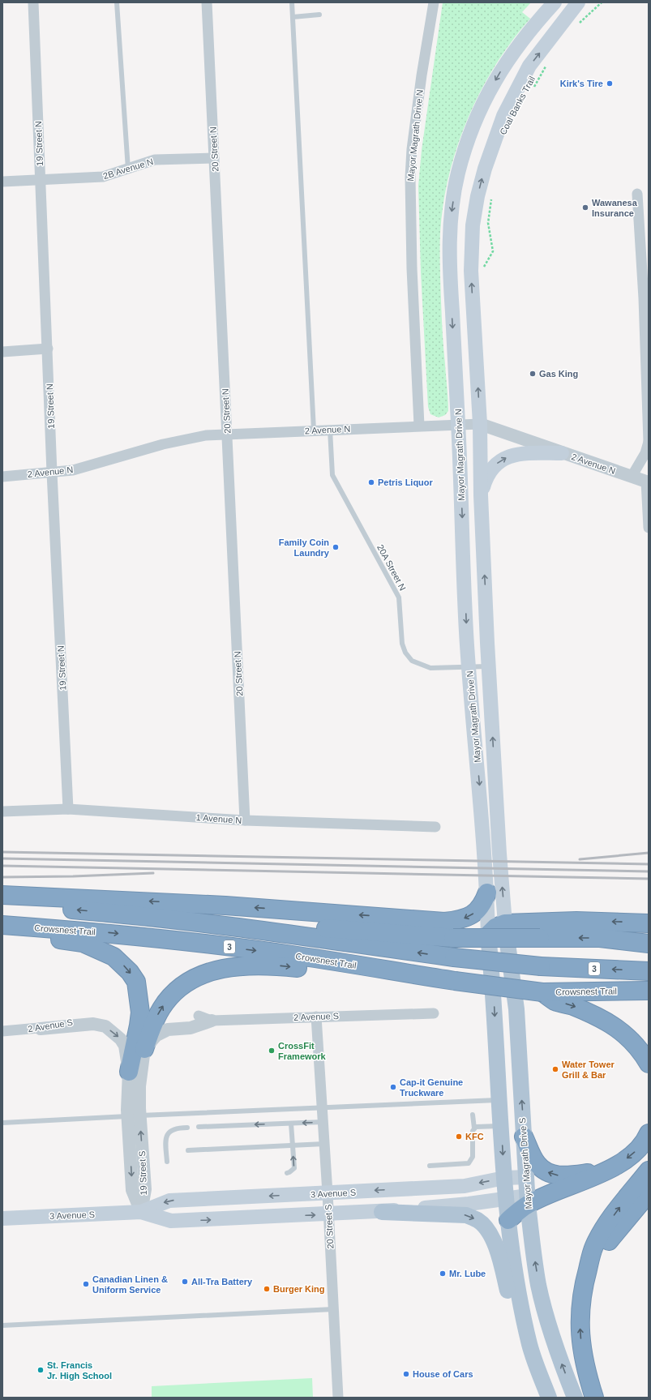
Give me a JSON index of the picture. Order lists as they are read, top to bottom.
{
  "streets": {
    "highway": ["Crowsnest Trail", "3"],
    "main road": ["Mayor Magrath Drive N", "Mayor Magrath Drive S", "3 Avenue S"],
    "street": [
      "19 Street N",
      "20 Street N",
      "2B Avenue N",
      "2 Avenue N",
      "1 Avenue N",
      "2 Avenue S",
      "19 Street S",
      "20 Street S"
    ],
    "lane": ["20A Street N"],
    "path": ["Coal Banks Trail"]
  },
  "crossings": [
    ["Mayor Magrath Drive N", "2 Avenue N"],
    ["Mayor Magrath Drive N", "20A Street N"],
    ["Mayor Magrath Drive N", "Mayor Magrath Drive S"],
    ["19 Street N", "2B Avenue N"],
    ["19 Street N", "2 Avenue N"],
    ["19 Street N", "1 Avenue N"],
    ["20 Street N", "2B Avenue N"],
    ["20 Street N", "2 Avenue N"],
    ["20 Street N", "1 Avenue N"],
    ["2 Avenue N", "20A Street N"],
    ["2 Avenue S", "19 Street S"],
    ["2 Avenue S", "20 Street S"],
    ["Mayor Magrath Drive S", "3 Avenue S"],
    ["19 Street S", "3 Avenue S"],
    ["3 Avenue S", "20 Street S"]
  ],
  "places": [
    "Kirk's Tire",
    "Wawanesa Insurance",
    "Gas King",
    "Petris Liquor",
    "Family Coin Laundry",
    "CrossFit Framework",
    "Water Tower Grill & Bar",
    "Cap-it Genuine Truckware",
    "KFC",
    "Mr. Lube",
    "All-Tra Battery",
    "Canadian Linen & Uniform Service",
    "Burger King",
    "St. Francis Jr. High School",
    "House of Cars"
  ]
}
